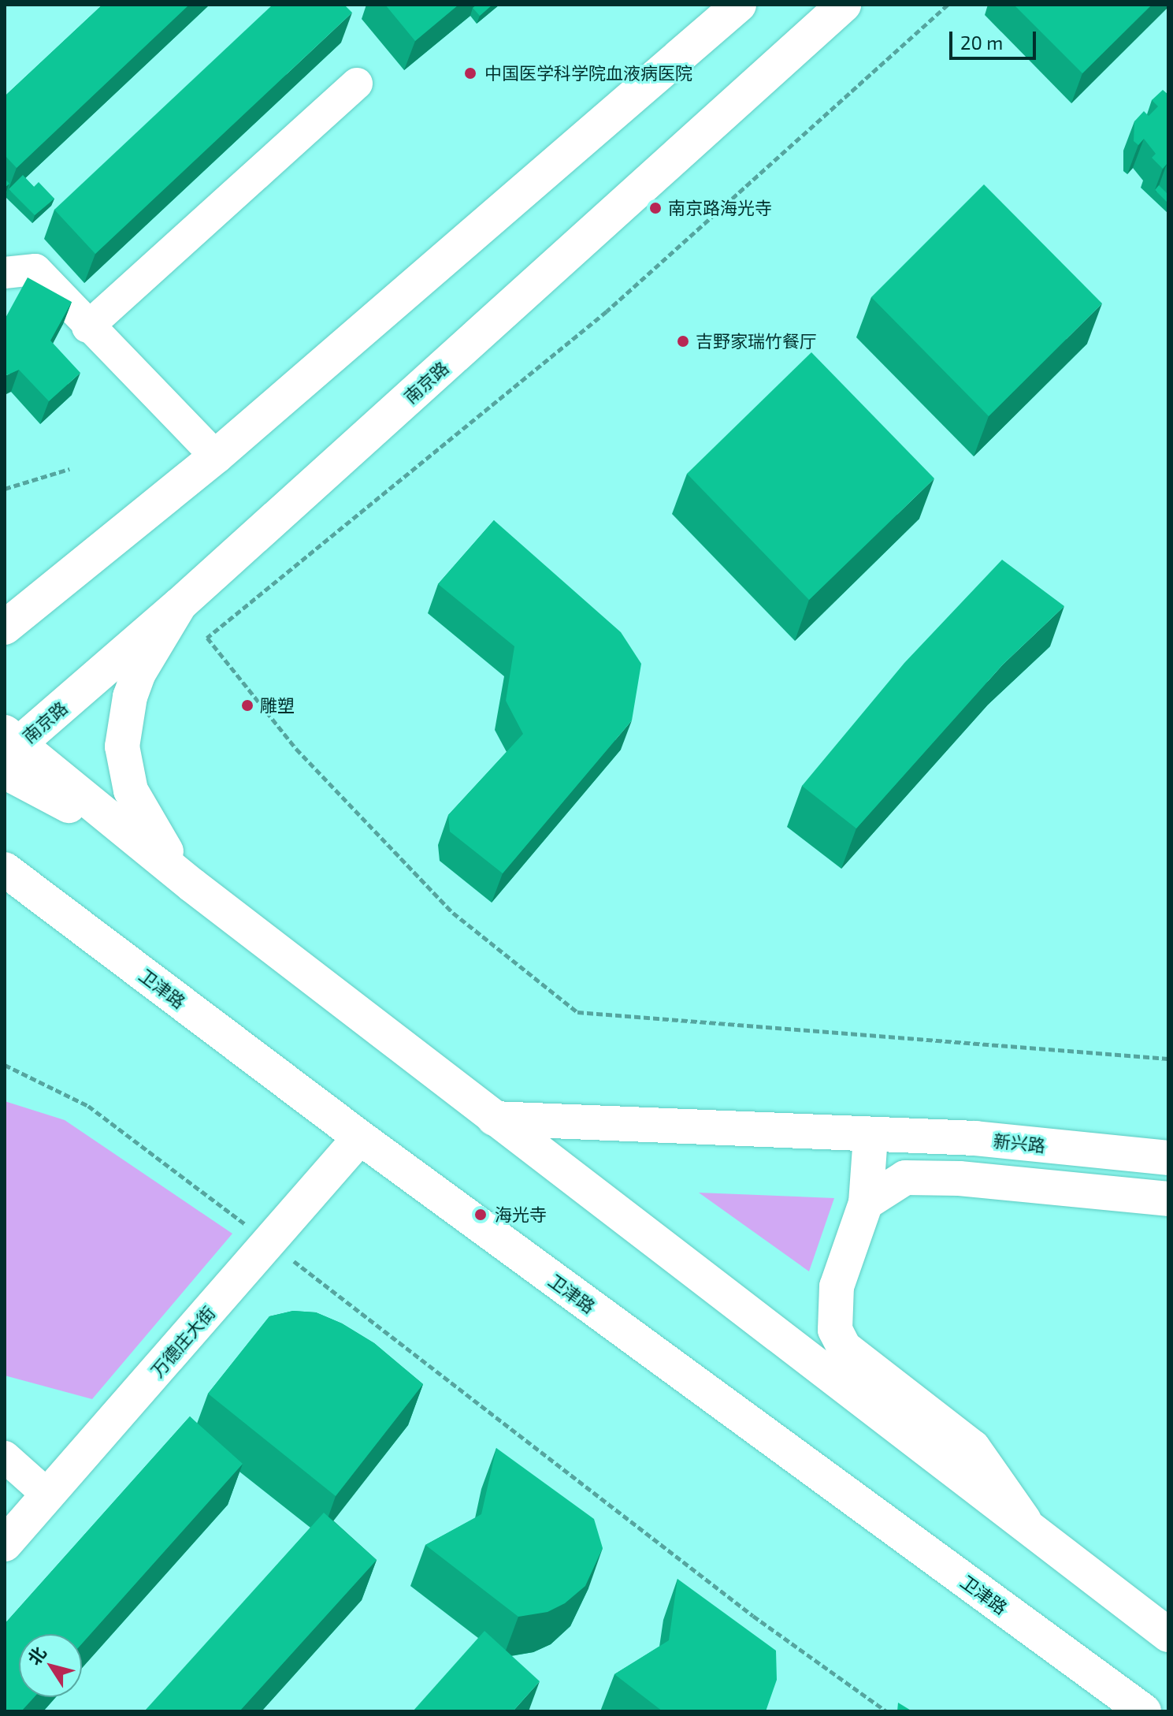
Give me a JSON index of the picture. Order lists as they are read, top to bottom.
{
  "streets": {
    "main road": [
      "南京路",
      "卫津路",
      "新兴路",
      "万德庄大街"
    ]
  },
  "crossings": [
    ["卫津路", "万德庄大街"]
  ],
  "places": [
    "中国医学科学院血液病医院",
    "南京路海光寺",
    "吉野家瑞竹餐厅",
    "雕塑",
    "海光寺"
  ],
  "scale_bar": "20 m",
  "north": "top left"
}
